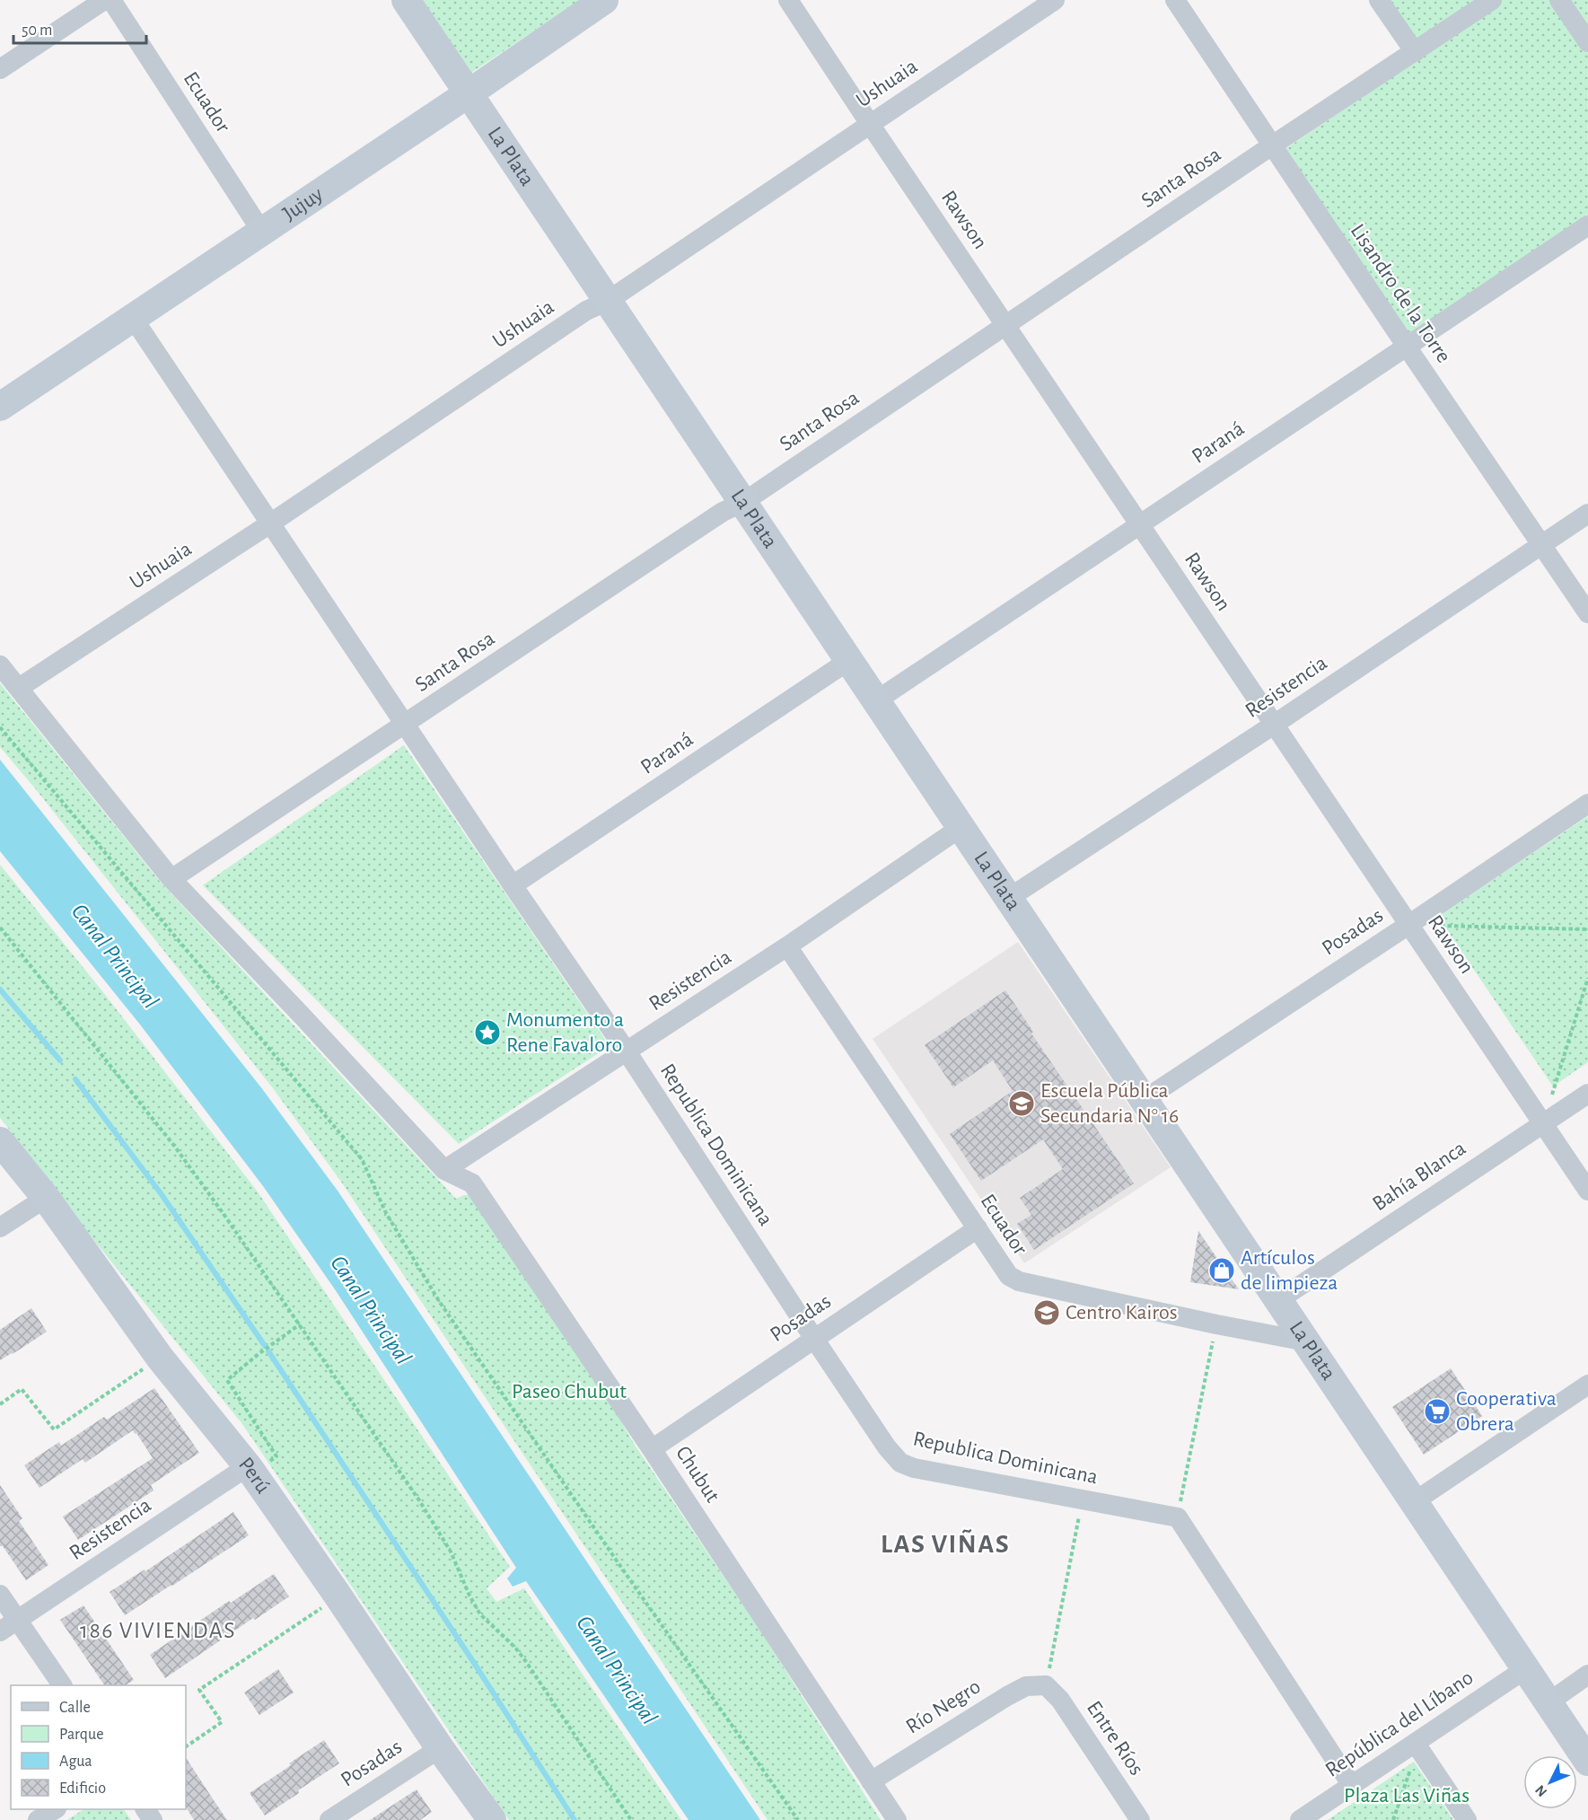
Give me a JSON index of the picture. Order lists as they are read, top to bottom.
{
  "streets": {
    "street": [
      "Ushuaia",
      "Ecuador",
      "La Plata",
      "Santa Rosa",
      "Jujuy",
      "Rawson",
      "Lisandro de la Torre",
      "Paraná",
      "Resistencia",
      "Posadas",
      "Republica Dominicana",
      "Bahía Blanca",
      "Chubut",
      "Perú",
      "Río Negro",
      "República del Líbano",
      "Entre Ríos"
    ]
  },
  "crossings": [
    ["Ushuaia", "La Plata"],
    ["Ushuaia", "Rawson"],
    ["Ushuaia", "Republica Dominicana"],
    ["Ecuador", "La Plata"],
    ["Ecuador", "Jujuy"],
    ["Ecuador", "Resistencia"],
    ["Ecuador", "Posadas"],
    ["La Plata", "Santa Rosa"],
    ["La Plata", "Jujuy"],
    ["La Plata", "Paraná"],
    ["La Plata", "Resistencia"],
    ["La Plata", "Posadas"],
    ["La Plata", "Bahía Blanca"],
    ["La Plata", "República del Líbano"],
    ["Santa Rosa", "Rawson"],
    ["Santa Rosa", "Lisandro de la Torre"],
    ["Santa Rosa", "Republica Dominicana"],
    ["Jujuy", "Republica Dominicana"],
    ["Rawson", "Paraná"],
    ["Rawson", "Resistencia"],
    ["Rawson", "Posadas"],
    ["Rawson", "Bahía Blanca"],
    ["Lisandro de la Torre", "Paraná"],
    ["Lisandro de la Torre", "Resistencia"],
    ["Paraná", "Republica Dominicana"],
    ["Resistencia", "Republica Dominicana"],
    ["Resistencia", "Chubut"],
    ["Resistencia", "Perú"],
    ["Posadas", "Republica Dominicana"],
    ["Posadas", "Chubut"],
    ["Posadas", "Perú"],
    ["Chubut", "Río Negro"],
    ["Río Negro", "Entre Ríos"]
  ],
  "districts": ["LAS VIÑAS", "186 VIVIENDAS"],
  "water": ["Canal Principal"],
  "parks": ["Paseo Chubut", "Plaza Las Viñas"],
  "places": {
    "place": ["Monumento a Rene Favaloro"],
    "school or university": ["Escuela Pública Secundaria N° 16", "Centro Kairos"],
    "shop": ["Artículos de limpieza"],
    "supermarket": ["Cooperativa Obrera"]
  },
  "legend": [
    "Calle",
    "Parque",
    "Agua",
    "Edificio"
  ],
  "scale_bar": "50 m",
  "north": "bottom left"
}
